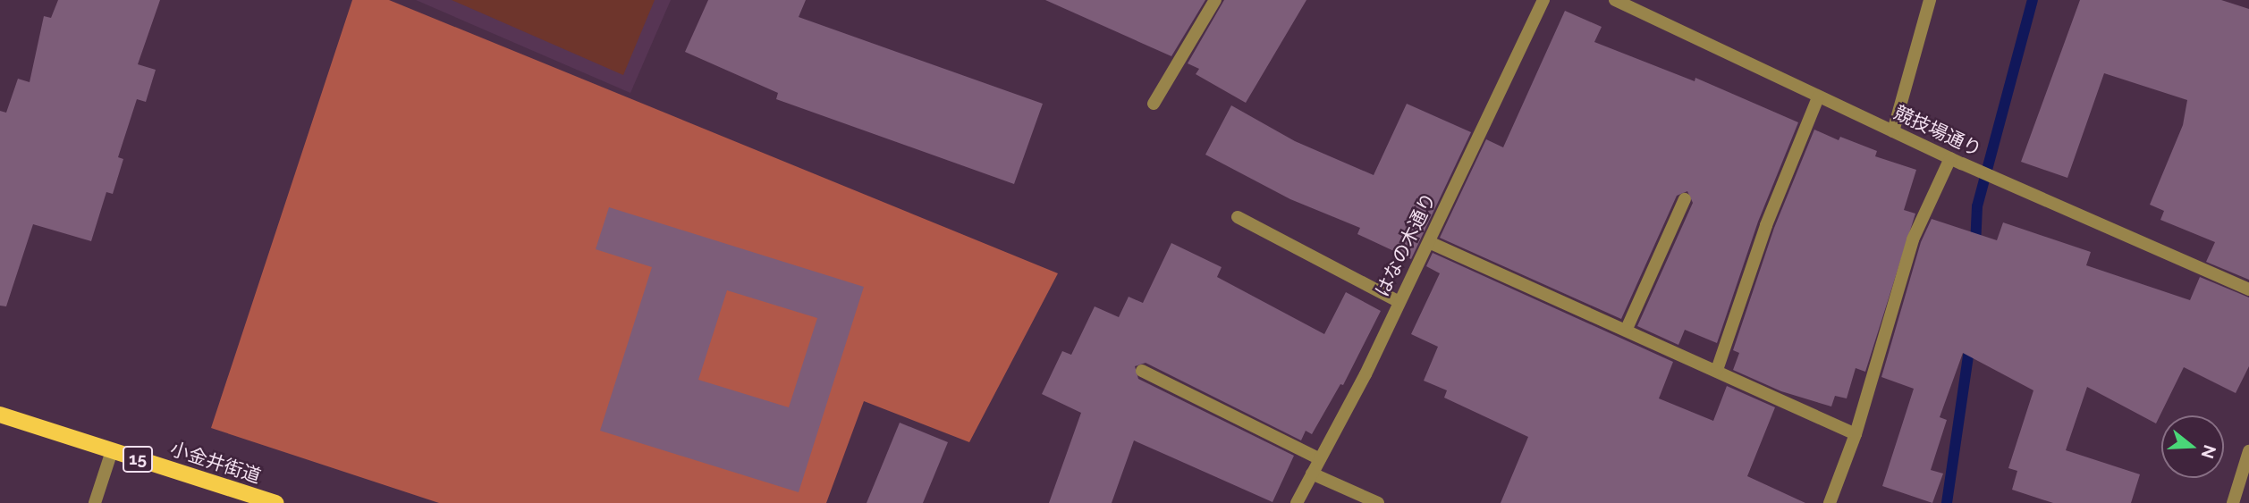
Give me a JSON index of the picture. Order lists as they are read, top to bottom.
{
  "streets": {
    "main road": ["15", "小金井街道"],
    "street": ["競技場通り", "はなの木通り"]
  },
  "north": "right"
}
